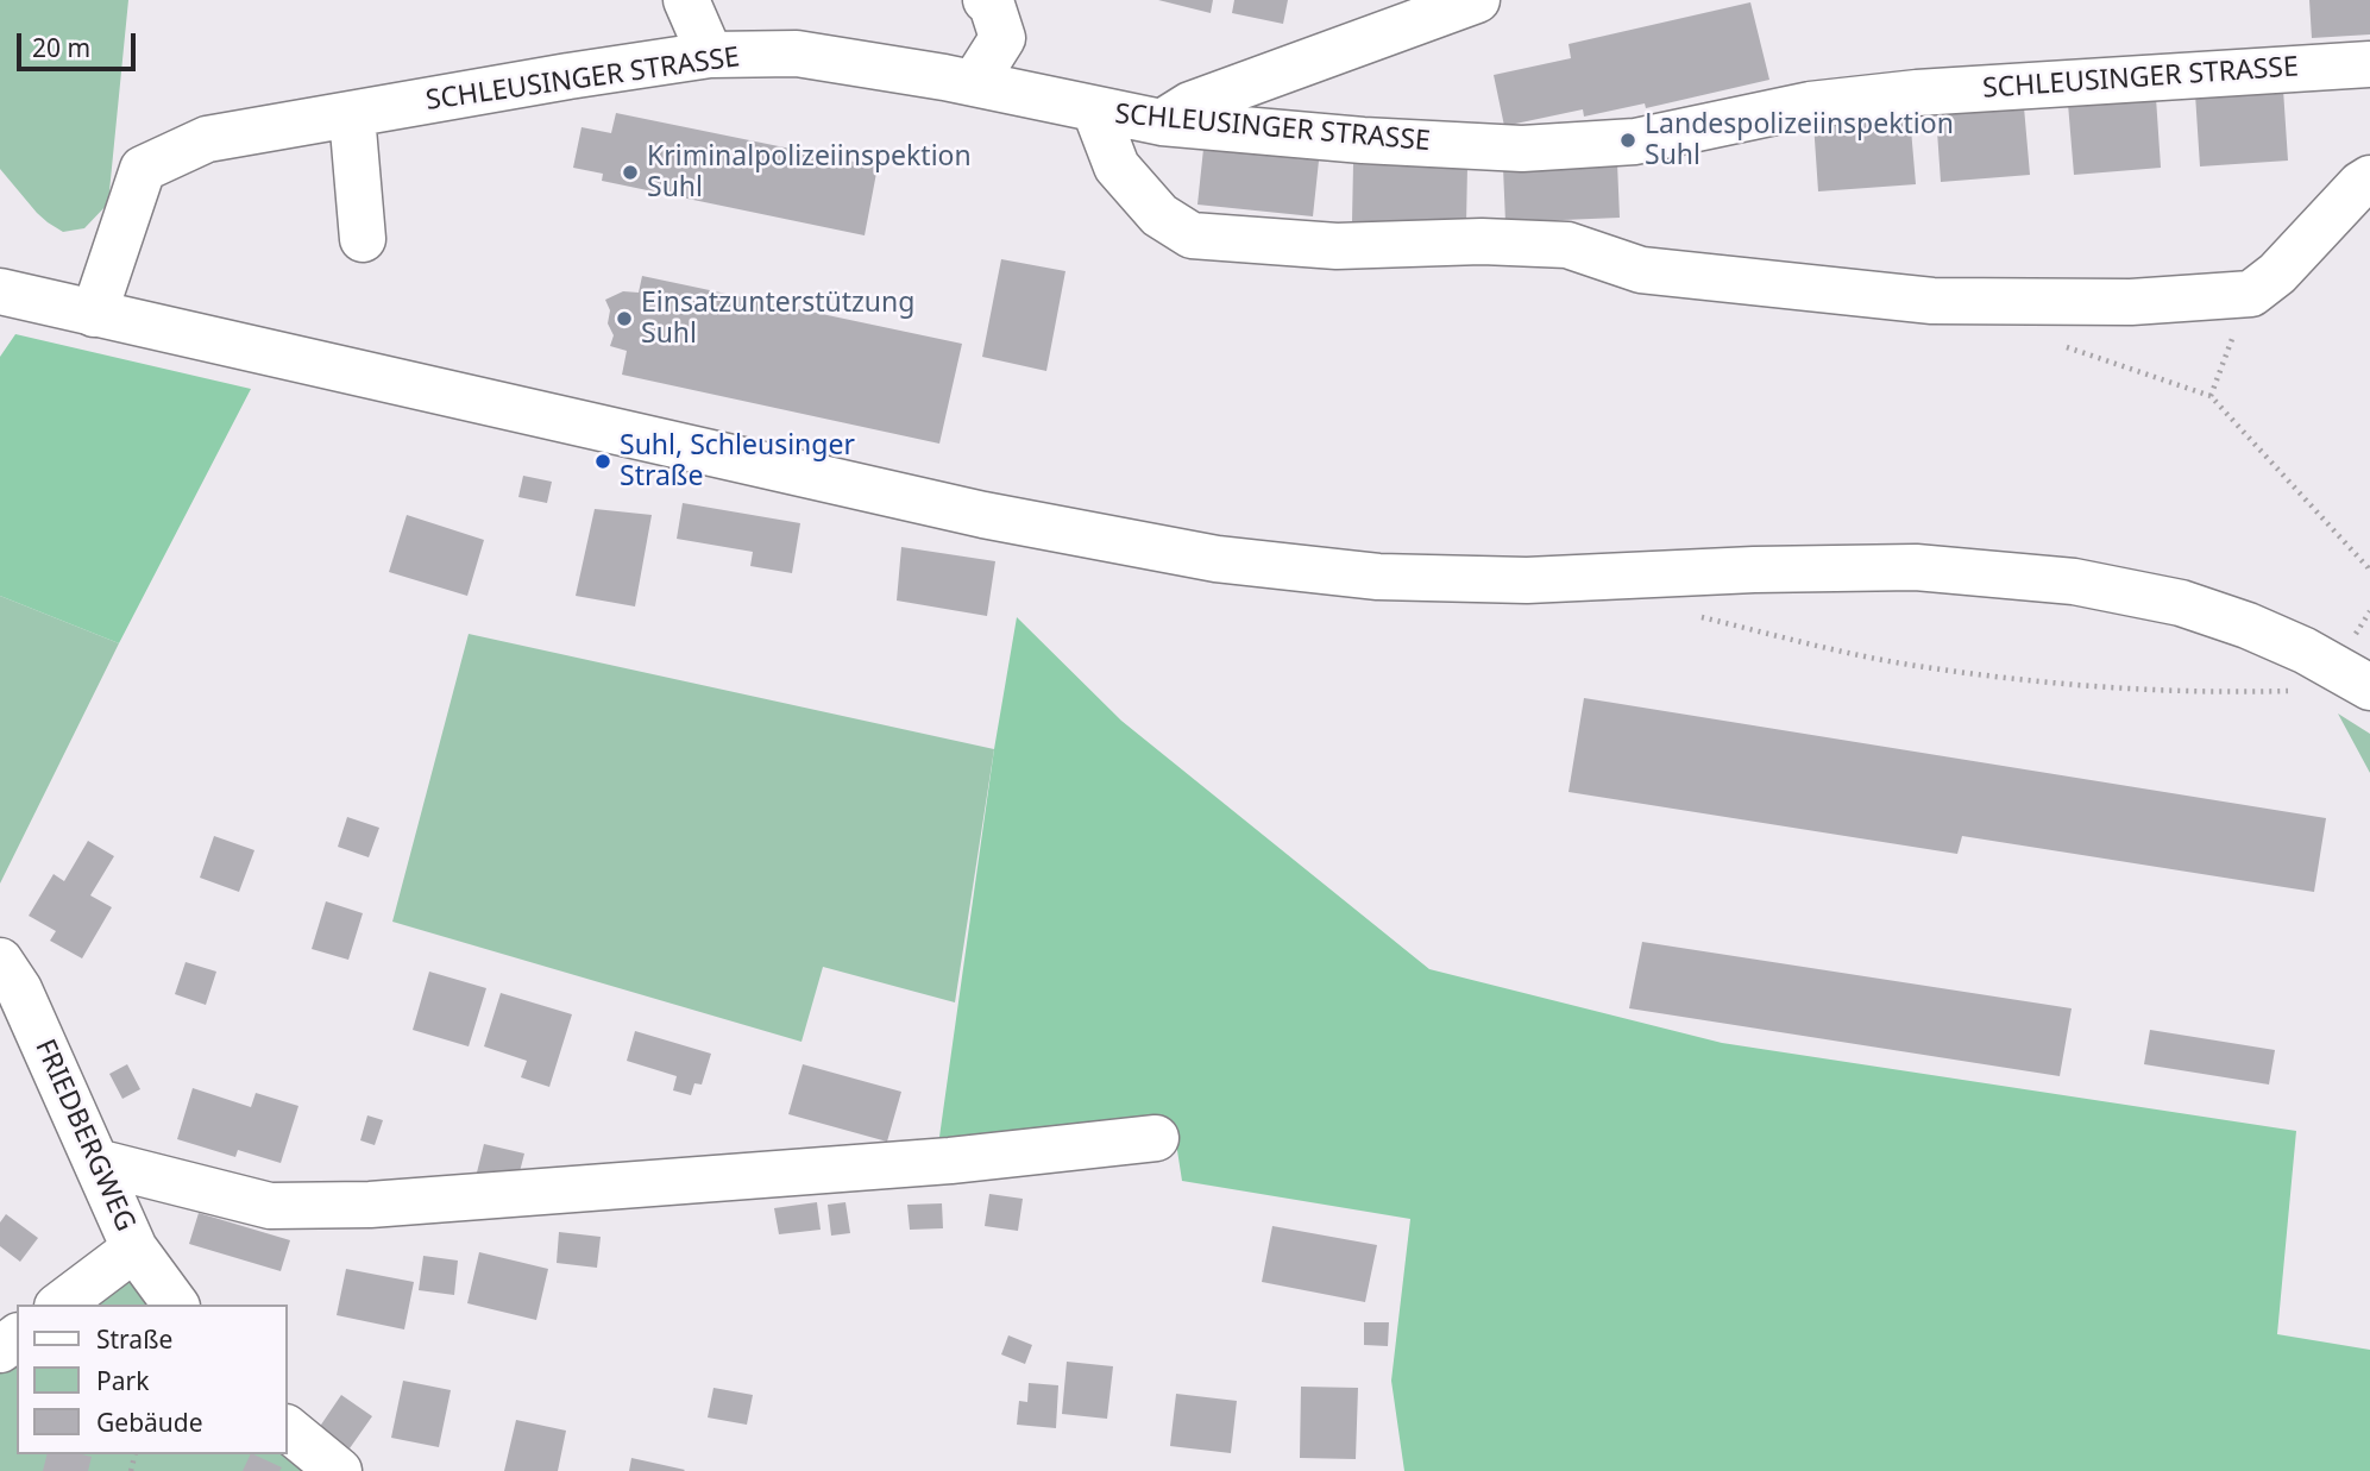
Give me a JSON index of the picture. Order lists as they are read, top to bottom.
{
  "streets": {
    "main road": ["SCHLEUSINGER STRASSE", "FRIEDBERGWEG"]
  },
  "places": [
    "Landespolizeiinspektion Suhl",
    "Kriminalpolizeiinspektion Suhl",
    "Einsatzunterstützung Suhl",
    "Suhl, Schleusinger Straße"
  ],
  "legend": ["Straße", "Park", "Gebäude"],
  "scale_bar": "20 m"
}
